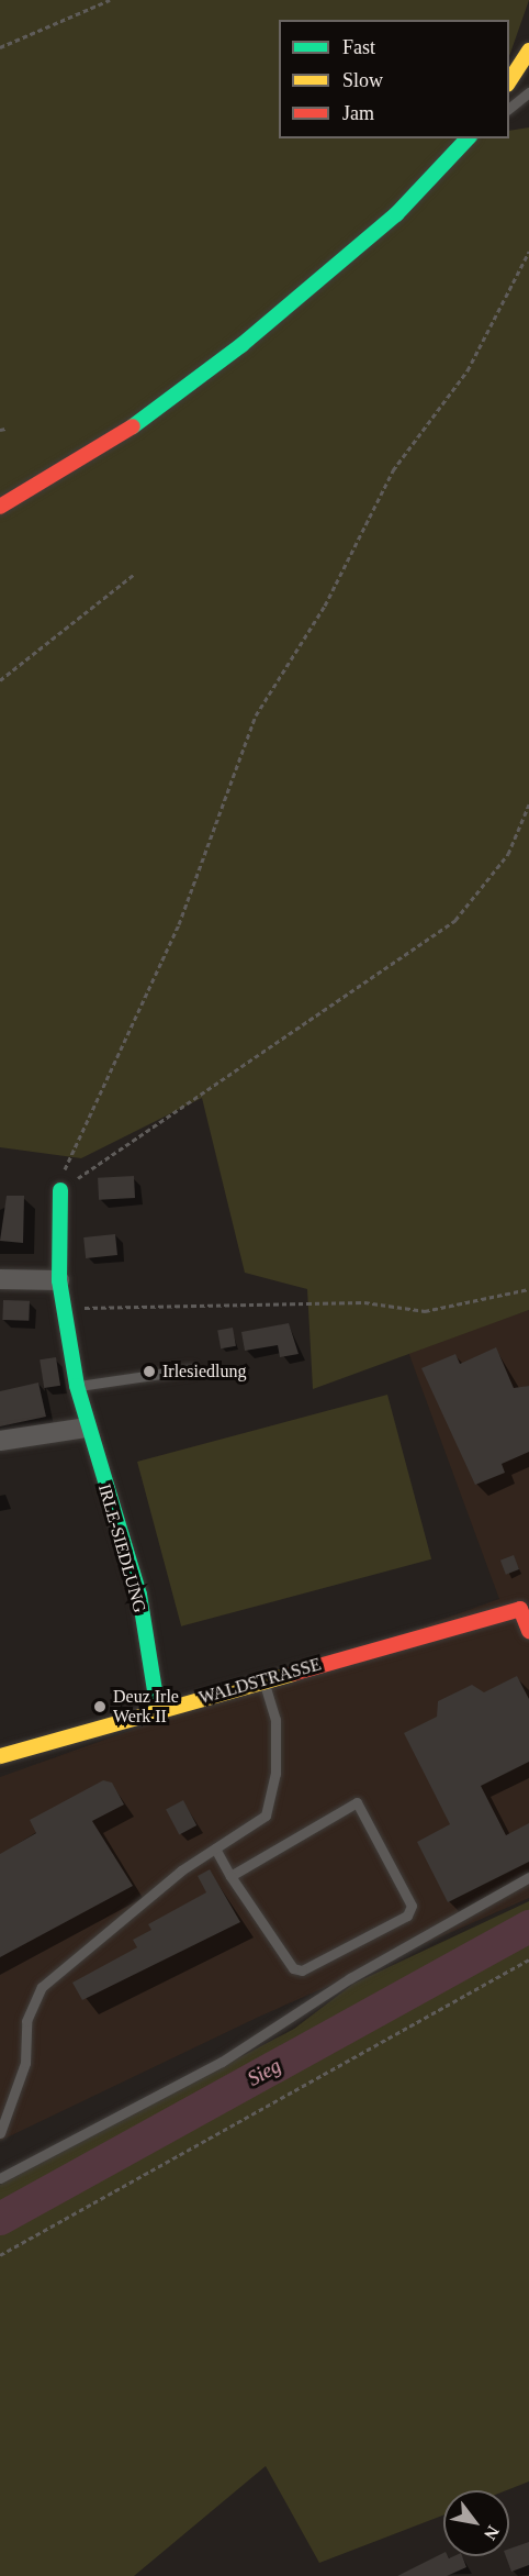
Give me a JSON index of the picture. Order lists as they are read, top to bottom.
{
  "streets": {
    "street": ["IRLE-SIEDLUNG", "WALDSTRASSE"]
  },
  "crossings": [
    ["IRLE-SIEDLUNG", "WALDSTRASSE"]
  ],
  "water": ["Sieg"],
  "places": ["Irlesiedlung", "Deuz Irle Werk II"],
  "legend": ["Fast", "Slow", "Jam"],
  "north": "bottom right"
}
